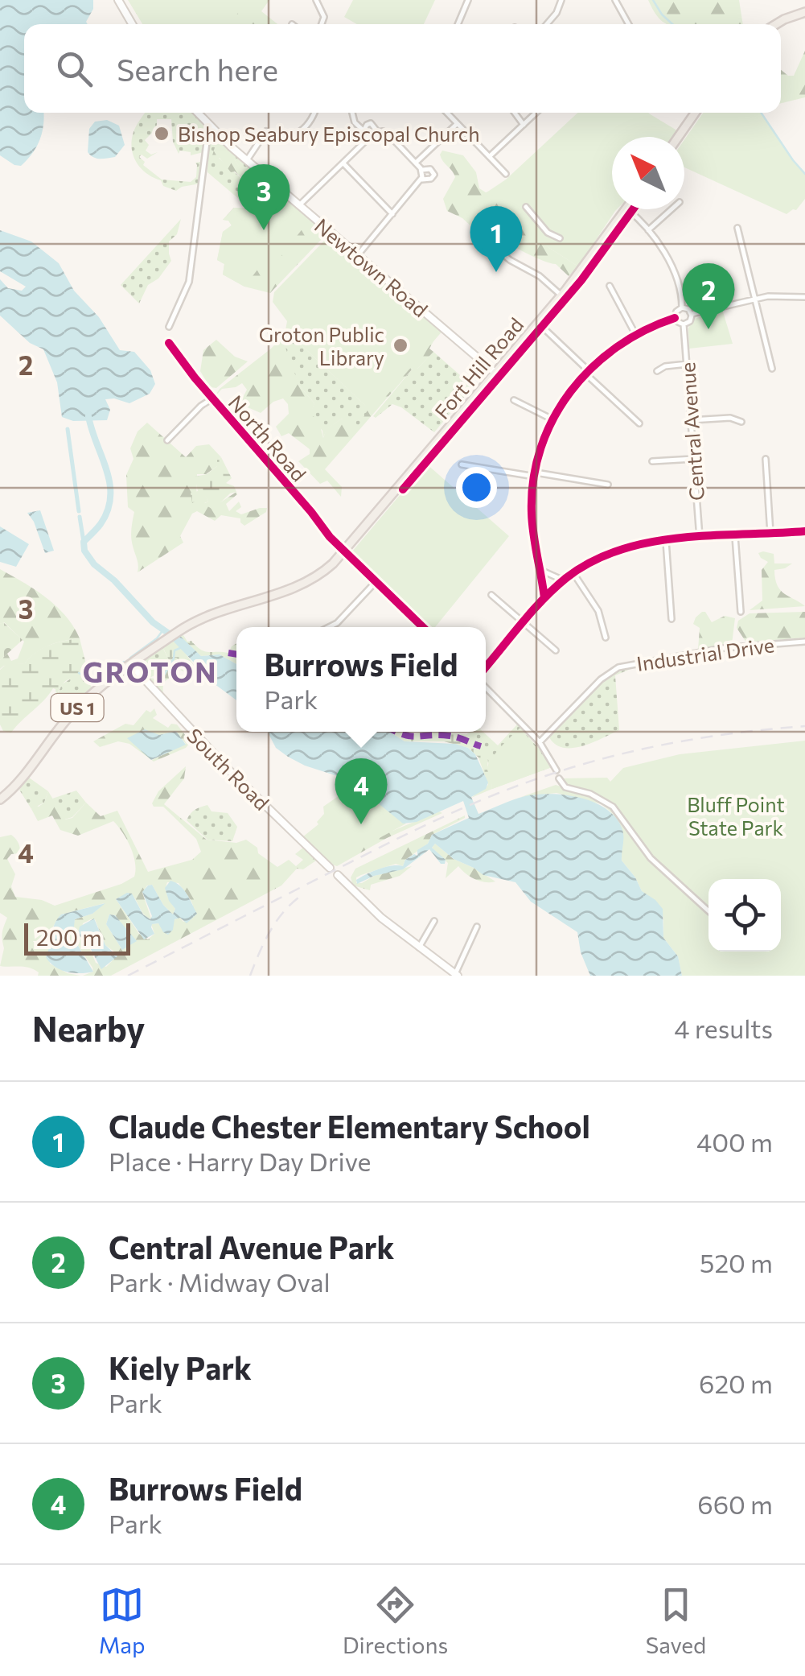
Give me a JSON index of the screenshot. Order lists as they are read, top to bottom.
{
  "streets": {
    "main road": [
      "Newtown Road",
      "Fort Hill Road",
      "US 1",
      "South Road"
    ],
    "street": ["Central Avenue", "North Road", "Industrial Drive"]
  },
  "crossings": [
    ["Newtown Road", "Fort Hill Road"],
    ["Fort Hill Road", "North Road"],
    ["Fort Hill Road", "US 1"],
    ["Fort Hill Road", "South Road"],
    ["US 1", "South Road"]
  ],
  "districts": ["GROTON"],
  "parks": ["Bluff Point State Park"],
  "places": ["Bishop Seabury Episcopal Church", "Groton Public Library"],
  "scale_bar": "200 m",
  "north": "top left",
  "page": {
    "search": "Search here",
    "pins": [
      "3",
      "1",
      "2",
      "4"
    ],
    "popup": ["Burrows Field", "Park"],
    "scale": "200 m",
    "heading": ["Nearby", "4 results"],
    "list": [
      {
        "mark": "1",
        "name": "Claude Chester Elementary School",
        "note": "Place · Harry Day Drive",
        "value": "400 m"
      },
      {
        "mark": "2",
        "name": "Central Avenue Park",
        "note": "Park · Midway Oval",
        "value": "520 m"
      },
      {
        "mark": "3",
        "name": "Kiely Park",
        "note": "Park",
        "value": "620 m"
      },
      {
        "mark": "4",
        "name": "Burrows Field",
        "note": "Park",
        "value": "660 m"
      }
    ],
    "nav": ["Map", "Directions", "Saved"]
  },
  "grid": {
    "rows": ["2", "3", "4"]
  }
}
